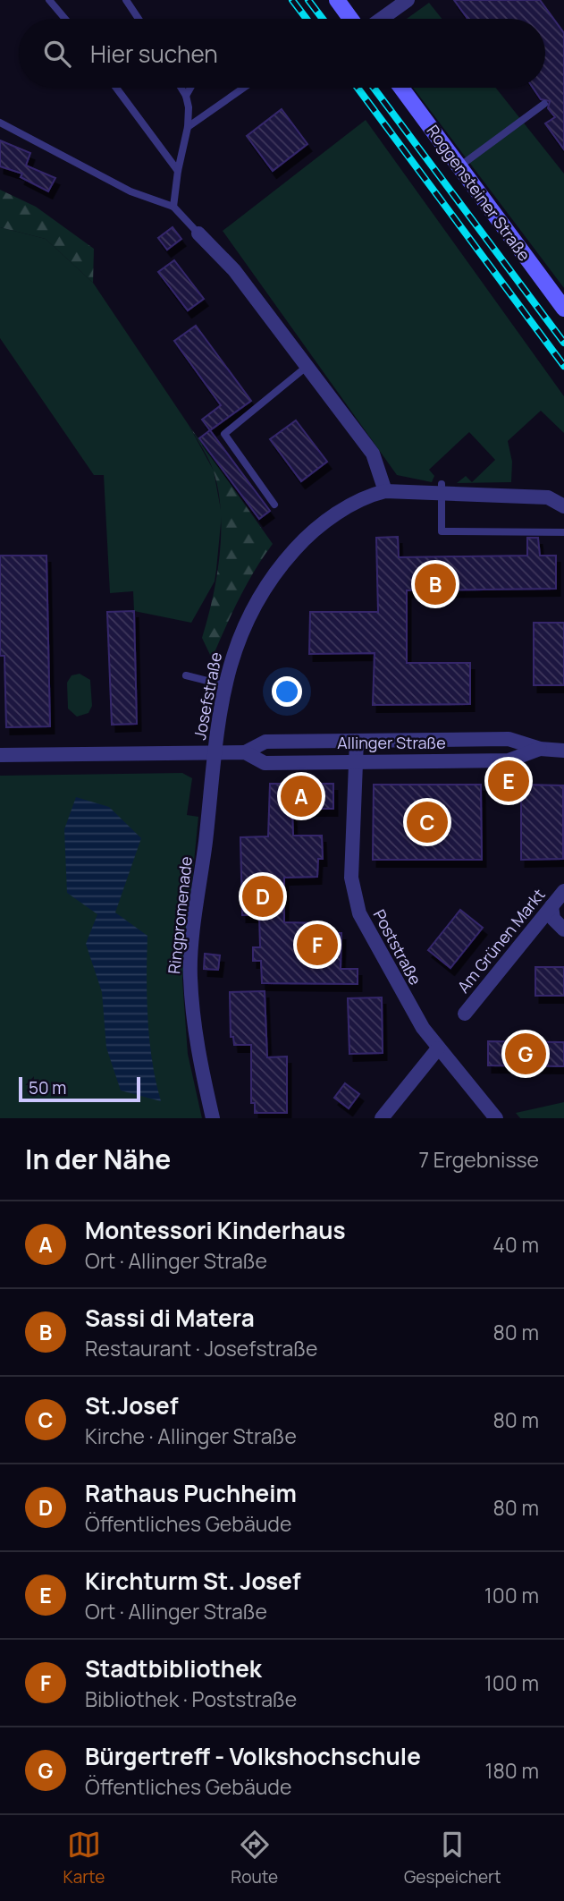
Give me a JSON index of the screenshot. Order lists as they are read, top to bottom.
{
  "streets": {
    "street": [
      "Roggensteiner Straße",
      "Josefstraße",
      "Allinger Straße",
      "Ringpromenade",
      "Am Grünen Markt",
      "Poststraße"
    ]
  },
  "crossings": [
    ["Josefstraße", "Allinger Straße"],
    ["Josefstraße", "Ringpromenade"],
    ["Allinger Straße", "Ringpromenade"],
    ["Allinger Straße", "Poststraße"]
  ],
  "scale_bar": "50 m",
  "page": {
    "search": "Hier suchen",
    "pins": [
      "B",
      "E",
      "A",
      "C",
      "D",
      "F",
      "G"
    ],
    "scale": "50 m",
    "heading": ["In der Nähe", "7 Ergebnisse"],
    "list": [
      {
        "mark": "A",
        "name": "Montessori Kinderhaus",
        "note": "Ort · Allinger Straße",
        "value": "40 m"
      },
      {
        "mark": "B",
        "name": "Sassi di Matera",
        "note": "Restaurant · Josefstraße",
        "value": "80 m"
      },
      {
        "mark": "C",
        "name": "St.Josef",
        "note": "Kirche · Allinger Straße",
        "value": "80 m"
      },
      {
        "mark": "D",
        "name": "Rathaus Puchheim",
        "note": "Öffentliches Gebäude",
        "value": "80 m"
      },
      {
        "mark": "E",
        "name": "Kirchturm St. Josef",
        "note": "Ort · Allinger Straße",
        "value": "100 m"
      },
      {
        "mark": "F",
        "name": "Stadtbibliothek",
        "note": "Bibliothek · Poststraße",
        "value": "100 m"
      },
      {
        "mark": "G",
        "name": "Bürgertreff - Volkshochschule",
        "note": "Öffentliches Gebäude",
        "value": "180 m"
      }
    ],
    "nav": ["Karte", "Route", "Gespeichert"]
  }
}
